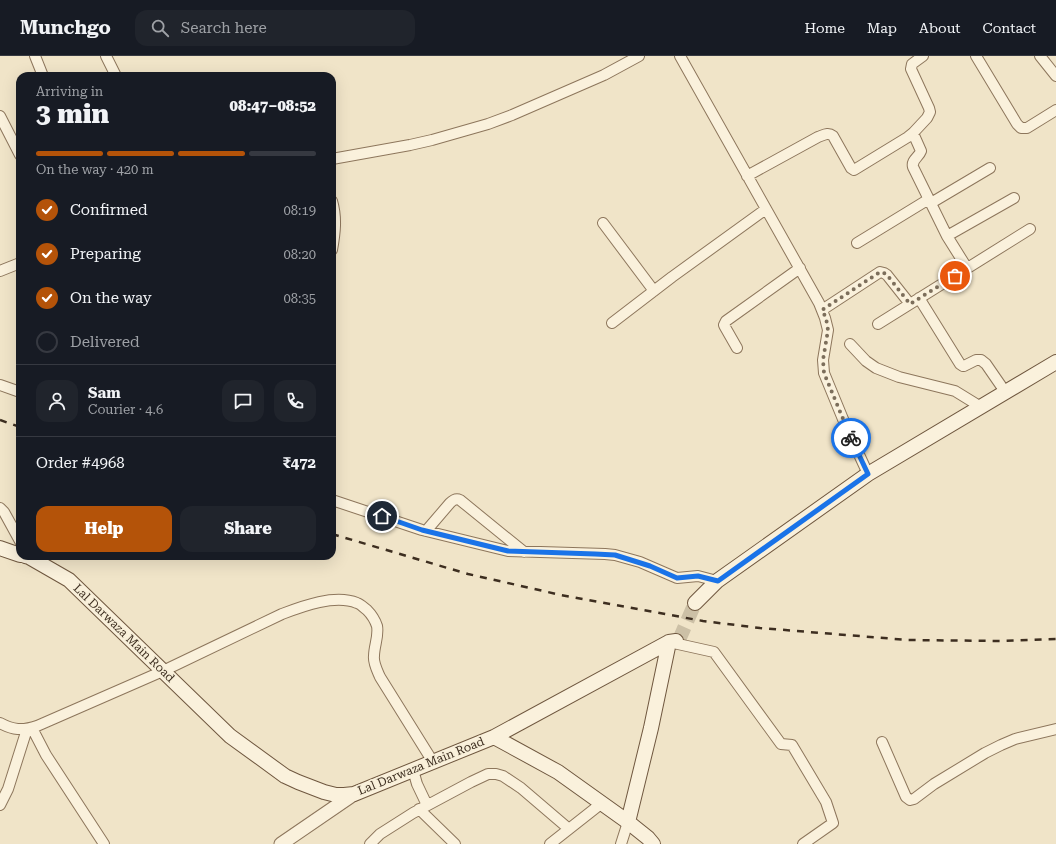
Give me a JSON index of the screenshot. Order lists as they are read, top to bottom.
{
  "streets": {
    "main road": ["Lal Darwaza Main Road"]
  },
  "page": {
    "header": "Munchgo",
    "search": "Search here",
    "nav": [
      "Home",
      "Map",
      "About",
      "Contact"
    ],
    "heading": ["3 min", "Arriving in", "08:47–08:52"],
    "panel": [
      "Sam",
      "Courier · 4.6",
      "Order #4968",
      "₹472"
    ],
    "bar": "On the way · 420 m",
    "list": [
      ["Confirmed", "08:19"],
      ["Preparing", "08:20"],
      ["On the way", "08:35"],
      "Delivered"
    ],
    "buttons": ["Help", "Share"]
  }
}
